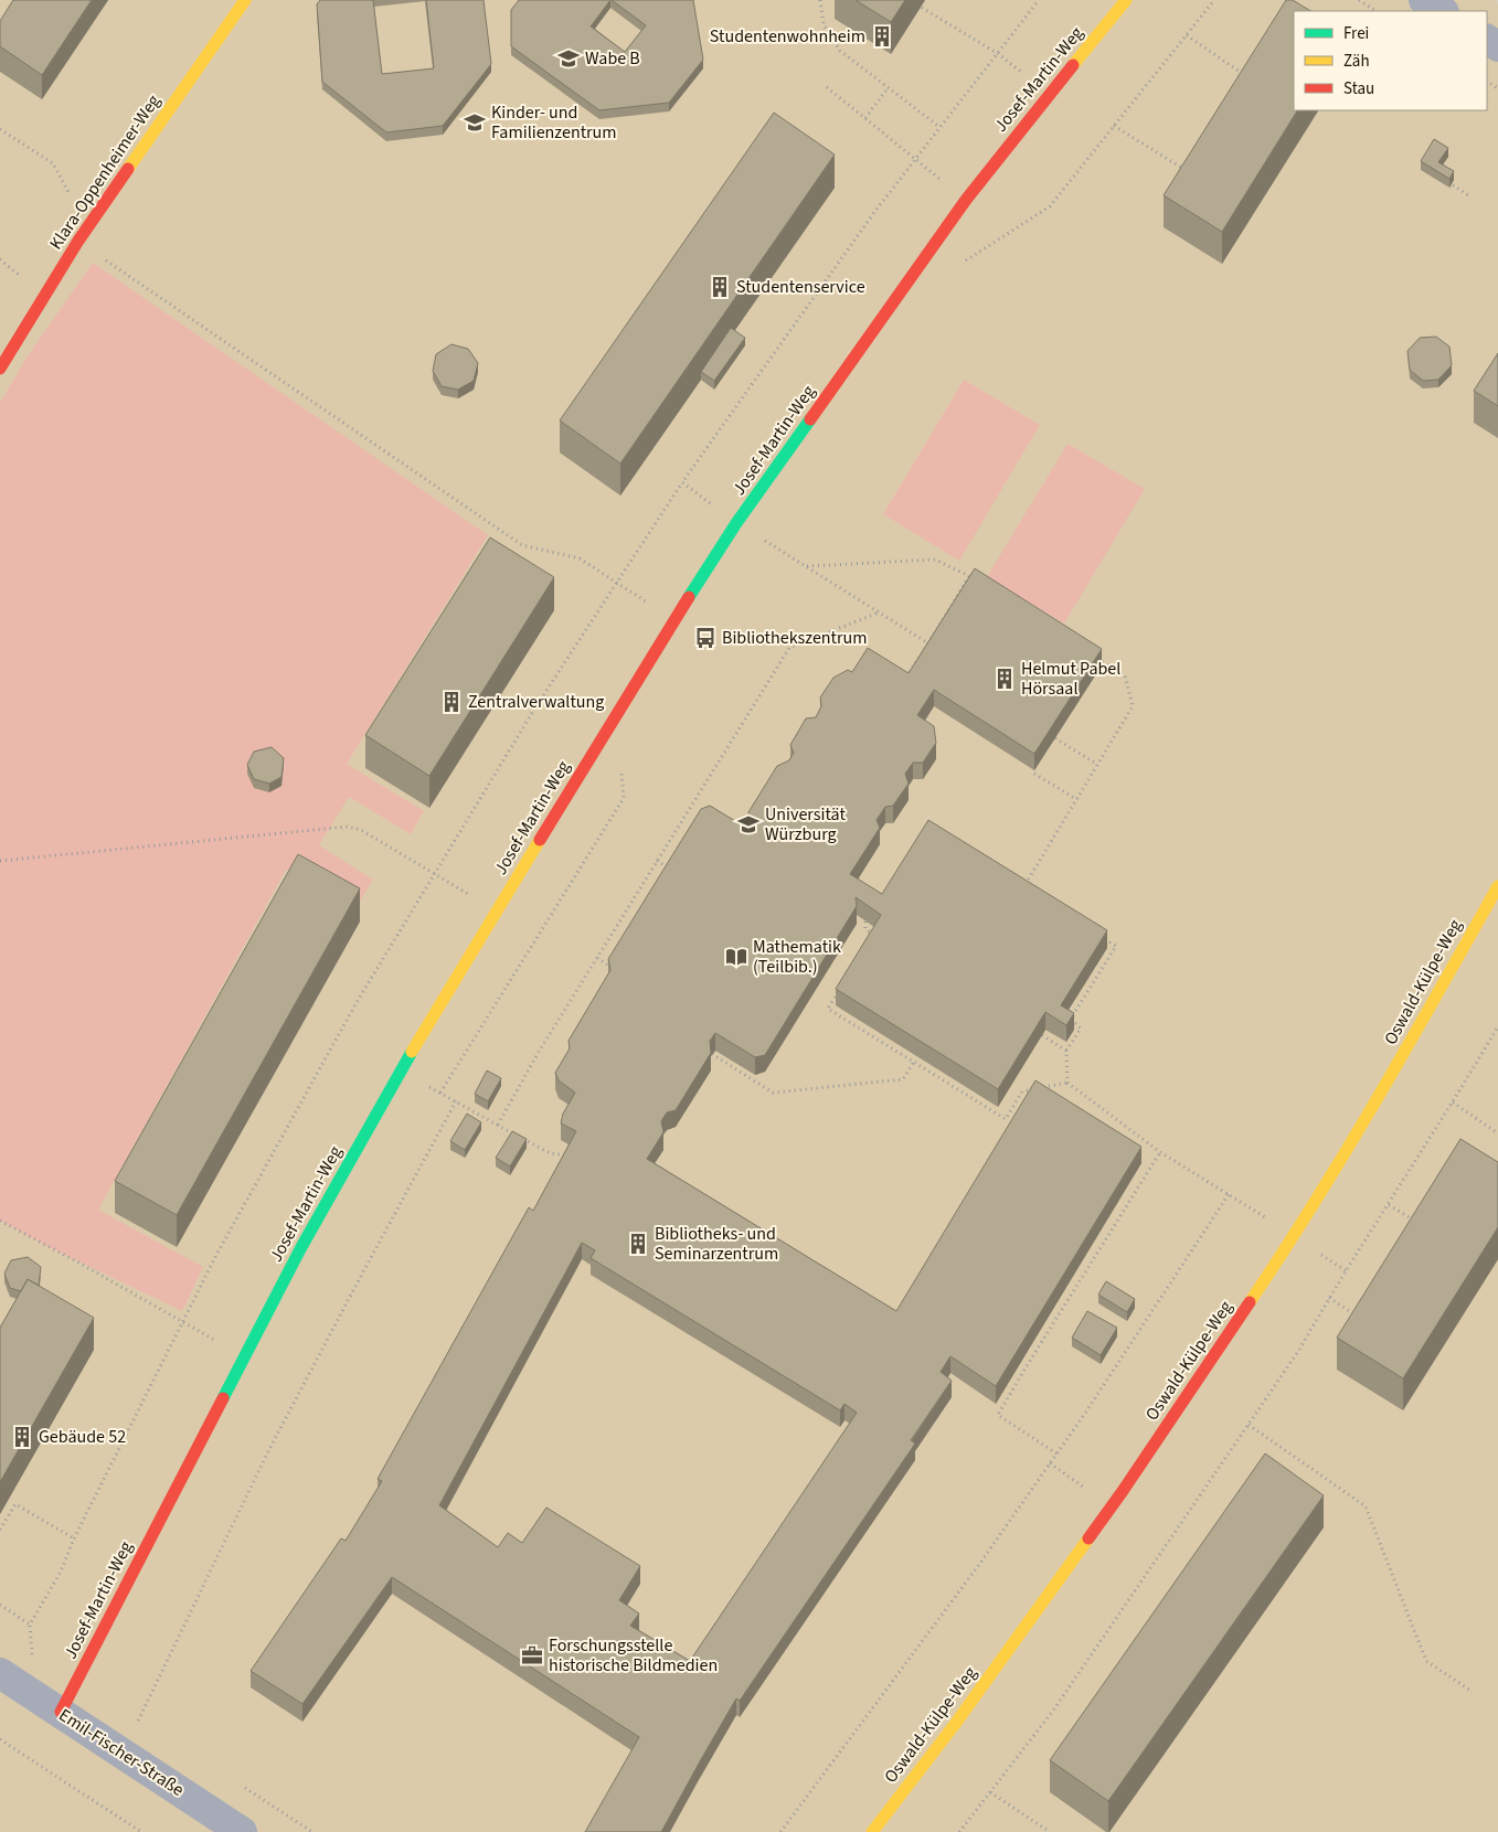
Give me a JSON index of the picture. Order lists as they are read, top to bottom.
{
  "streets": {
    "street": [
      "Josef-Martin-Weg",
      "Klara-Oppenheimer-Weg",
      "Oswald-Külpe-Weg",
      "Emil-Fischer-Straße"
    ]
  },
  "crossings": [
    ["Josef-Martin-Weg", "Emil-Fischer-Straße"]
  ],
  "places": {
    "building": [
      "Studentenwohnheim",
      "Studentenservice",
      "Helmut Pabel Hörsaal",
      "Zentralverwaltung",
      "Bibliotheks- und Seminarzentrum",
      "Gebäude 52"
    ],
    "school or university": ["Wabe B", "Kinder- und Familienzentrum", "Universität Würzburg"],
    "bus stop": ["Bibliothekszentrum"],
    "library": ["Mathematik (Teilbib.)"],
    "office": ["Forschungsstelle historische Bildmedien"]
  },
  "legend": ["Frei", "Zäh", "Stau"]
}
